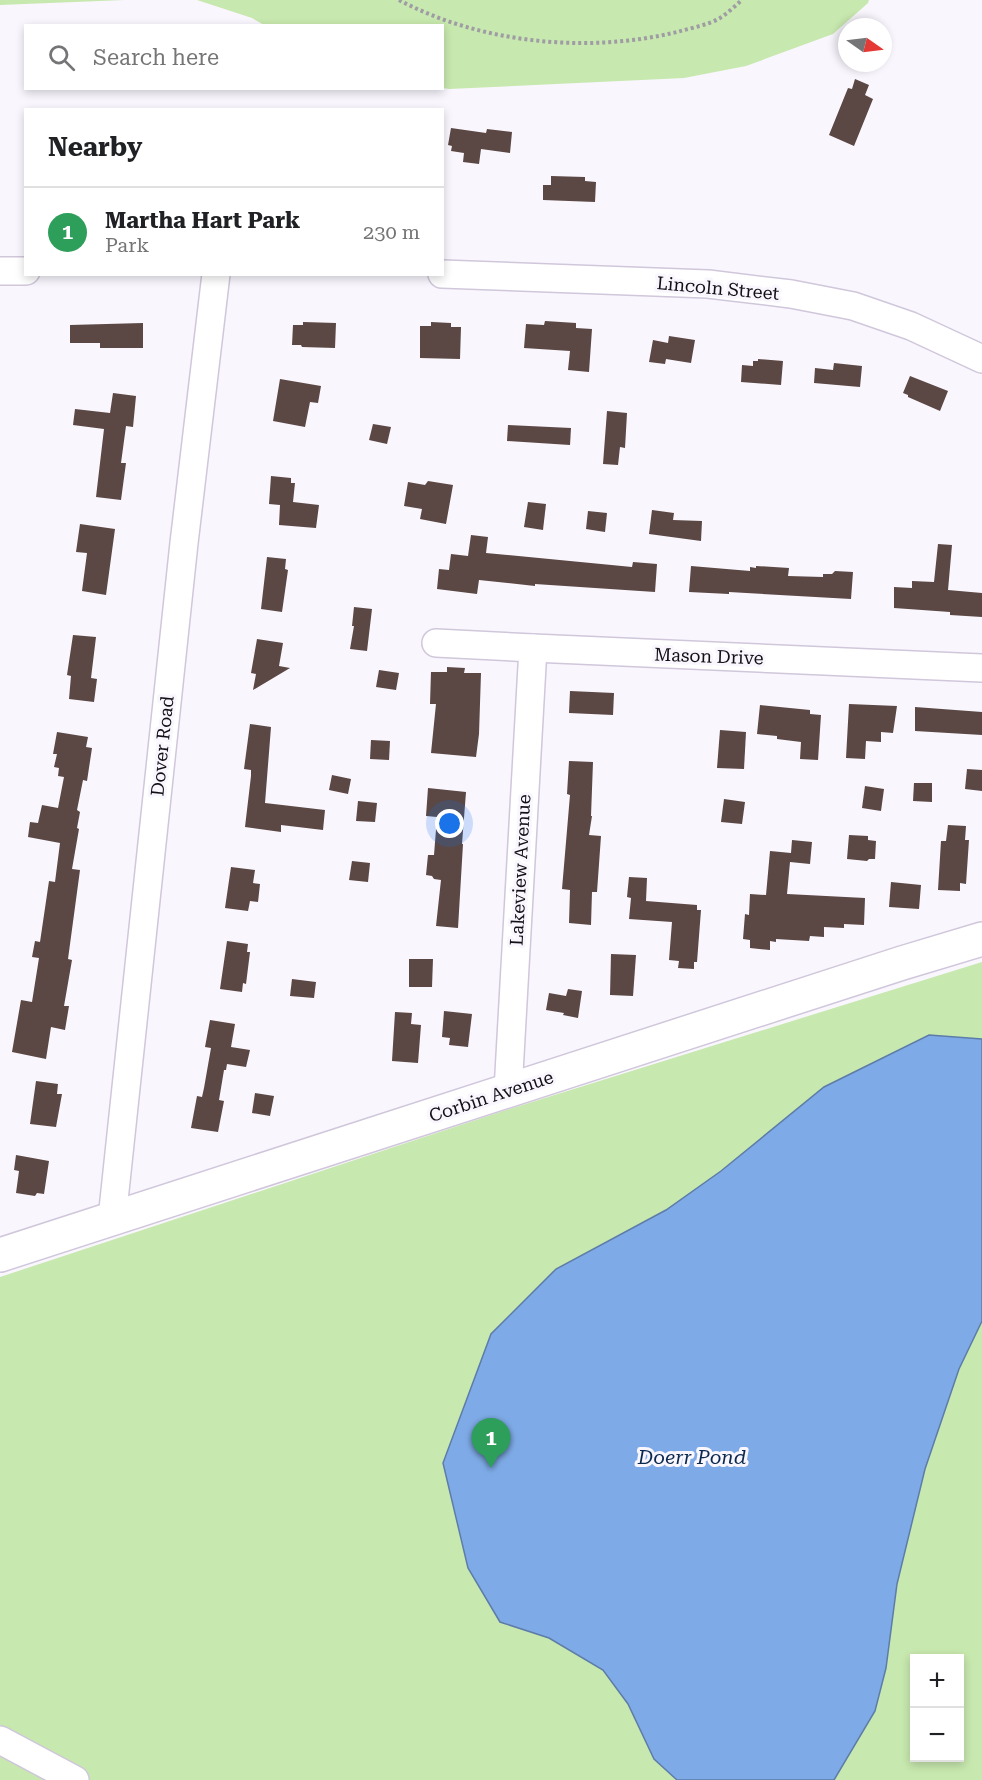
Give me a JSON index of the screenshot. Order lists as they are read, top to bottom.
{
  "streets": {
    "main road": ["Corbin Avenue"],
    "street": [
      "Lincoln Street",
      "Mason Drive",
      "Dover Road",
      "Lakeview Avenue"
    ]
  },
  "crossings": [
    ["Mason Drive", "Lakeview Avenue"],
    ["Dover Road", "Corbin Avenue"],
    ["Lakeview Avenue", "Corbin Avenue"]
  ],
  "water": ["Doerr Pond"],
  "north": "right",
  "page": {
    "search": "Search here",
    "heading": "Nearby",
    "list": [
      {
        "mark": "1",
        "name": "Martha Hart Park",
        "note": "Park",
        "value": "230 m"
      }
    ],
    "pins": "1",
    "map_buttons": ["+", "−"]
  }
}
